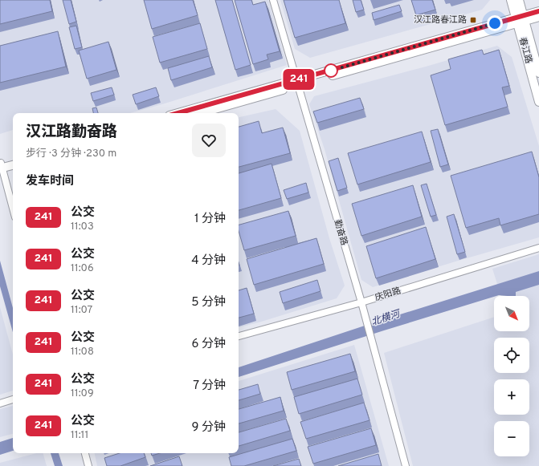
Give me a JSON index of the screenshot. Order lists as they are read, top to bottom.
{
  "streets": {
    "main road": ["春江路"],
    "street": ["勤奋路", "庆阳路"]
  },
  "crossings": [
    ["勤奋路", "庆阳路"]
  ],
  "water": ["北横河"],
  "places": {
    "transit": ["汉江路春江路"]
  },
  "lines": ["bus line 241"],
  "north": "bottom right",
  "page": {
    "on_map": "241",
    "heading": [
      ["汉江路勤奋路", "步行 · 3 分钟 · 230 m"],
      "发车时间"
    ],
    "list": [
      {
        "mark": "241",
        "name": "公交",
        "note": "11:03",
        "value": "1 分钟"
      },
      {
        "mark": "241",
        "name": "公交",
        "note": "11:06",
        "value": "4 分钟"
      },
      {
        "mark": "241",
        "name": "公交",
        "note": "11:07",
        "value": "5 分钟"
      },
      {
        "mark": "241",
        "name": "公交",
        "note": "11:08",
        "value": "6 分钟"
      },
      {
        "mark": "241",
        "name": "公交",
        "note": "11:09",
        "value": "7 分钟"
      },
      {
        "mark": "241",
        "name": "公交",
        "note": "11:11",
        "value": "9 分钟"
      }
    ],
    "map_buttons": ["+", "−"]
  }
}
